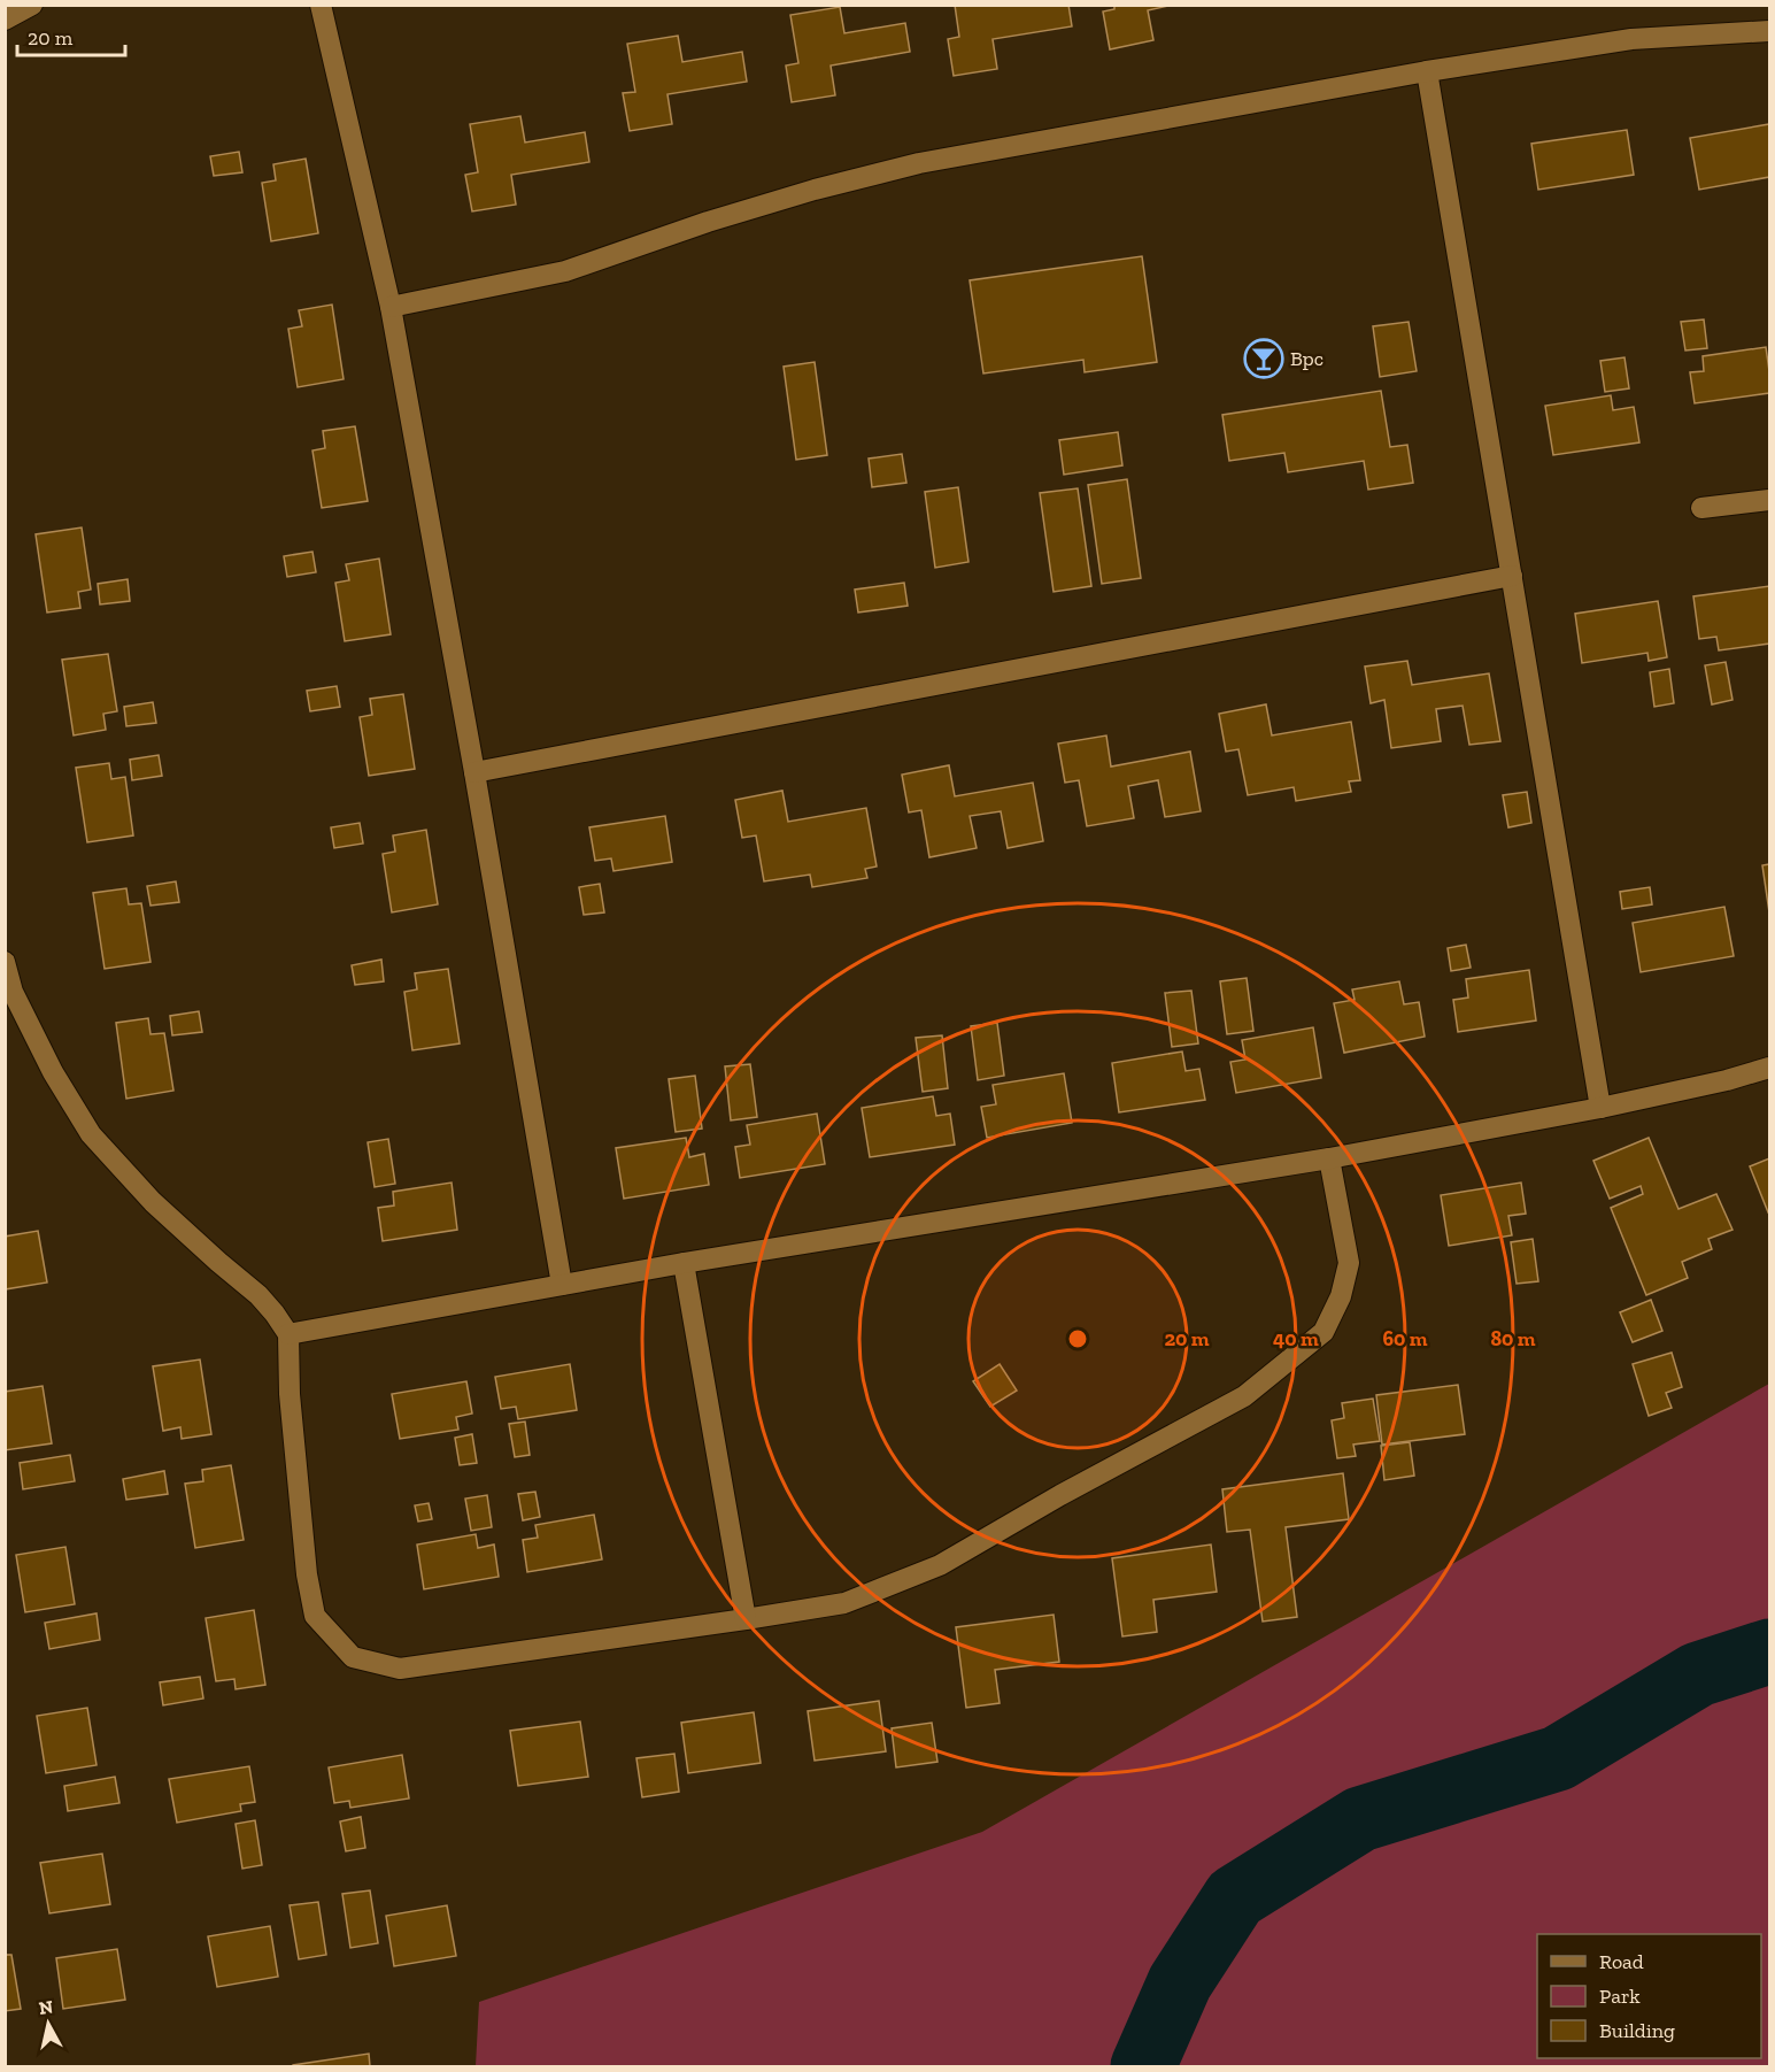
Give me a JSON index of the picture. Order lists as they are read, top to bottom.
{
  "places": {
    "bar": ["Bpc"]
  },
  "legend": ["Road", "Park", "Building"],
  "scale_bar": "20 m",
  "north": "top",
  "rings": [
    "20 m",
    "40 m",
    "60 m",
    "80 m"
  ]
}
